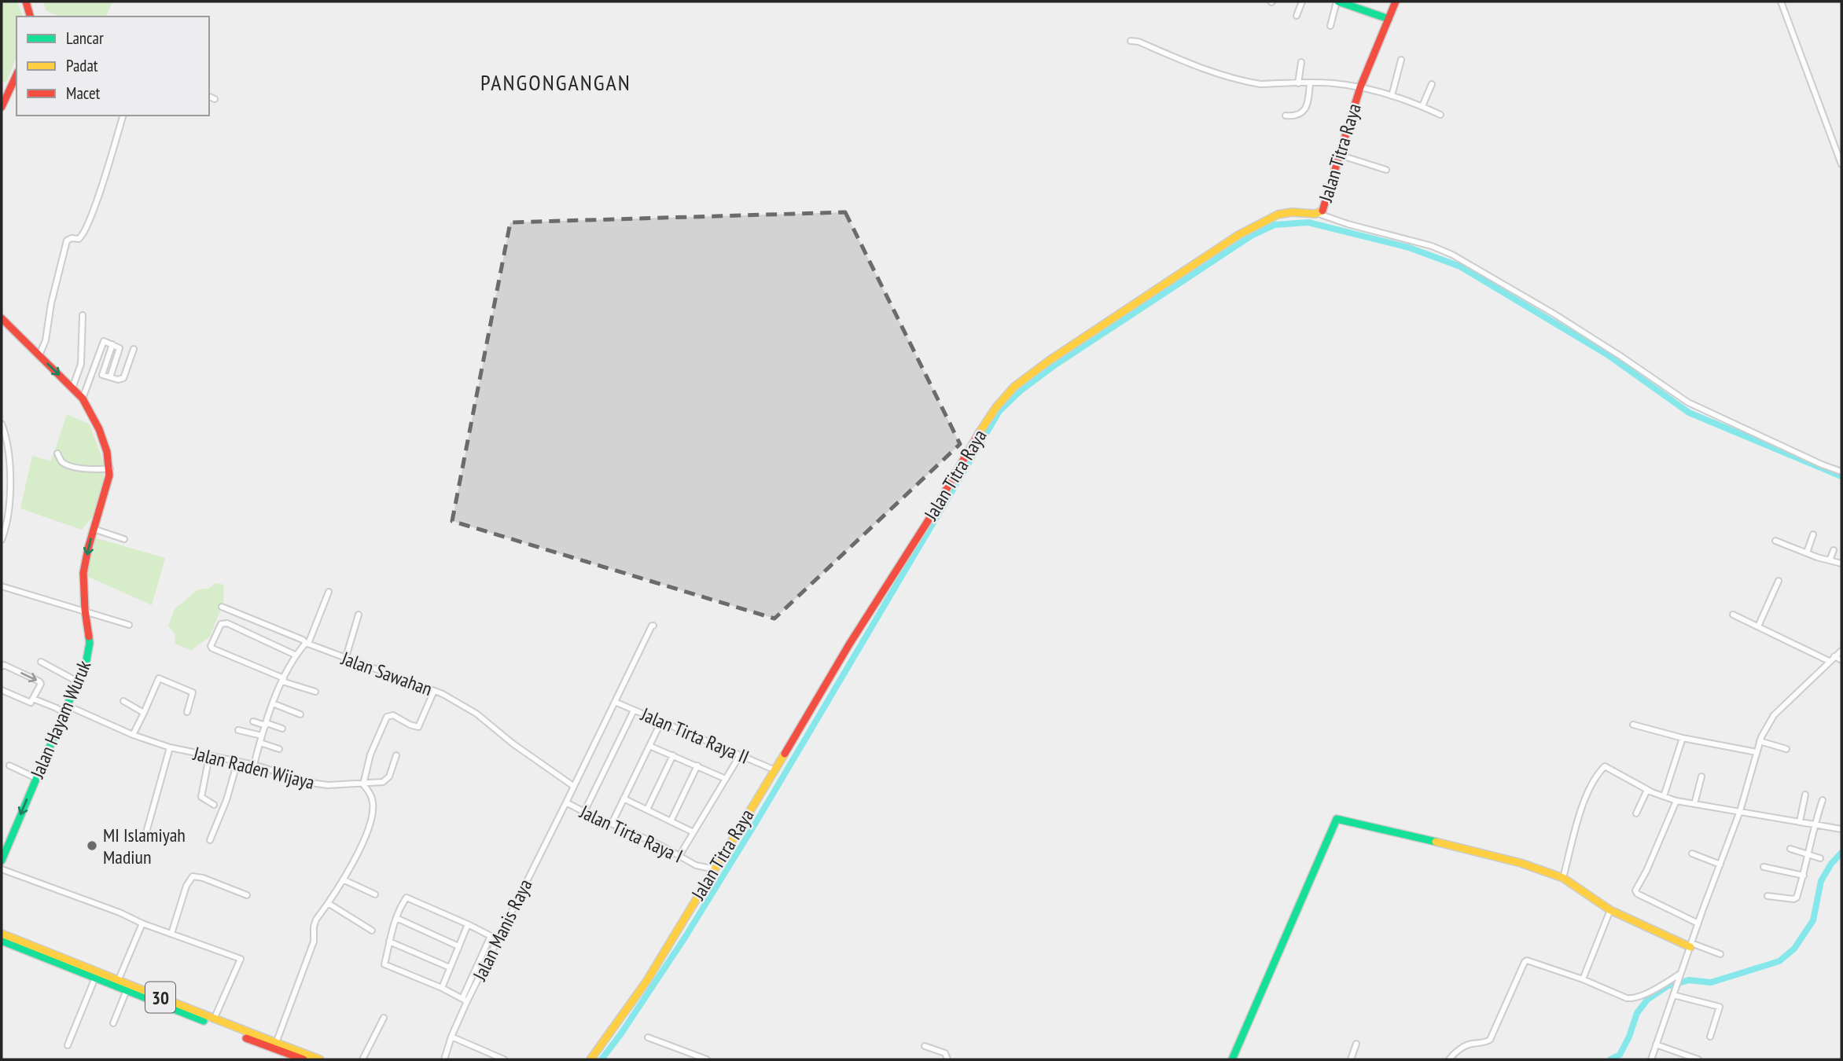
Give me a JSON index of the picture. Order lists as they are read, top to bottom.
{
  "streets": {
    "main road": ["Jalan Titra Raya", "Jalan Hayam Wuruk", "30"],
    "street": [
      "Jalan Sawahan",
      "Jalan Tirta Raya II",
      "Jalan Raden Wijaya",
      "Jalan Tirta Raya I",
      "Jalan Manis Raya"
    ]
  },
  "crossings": [
    ["Jalan Titra Raya", "Jalan Tirta Raya II"],
    ["Jalan Titra Raya", "Jalan Tirta Raya I"],
    ["Jalan Sawahan", "Jalan Tirta Raya I"],
    ["Jalan Hayam Wuruk", "Jalan Raden Wijaya"],
    ["Jalan Tirta Raya I", "Jalan Manis Raya"]
  ],
  "districts": ["PANGONGANGAN"],
  "places": ["MI Islamiyah Madiun"],
  "legend": ["Lancar", "Padat", "Macet"]
}
